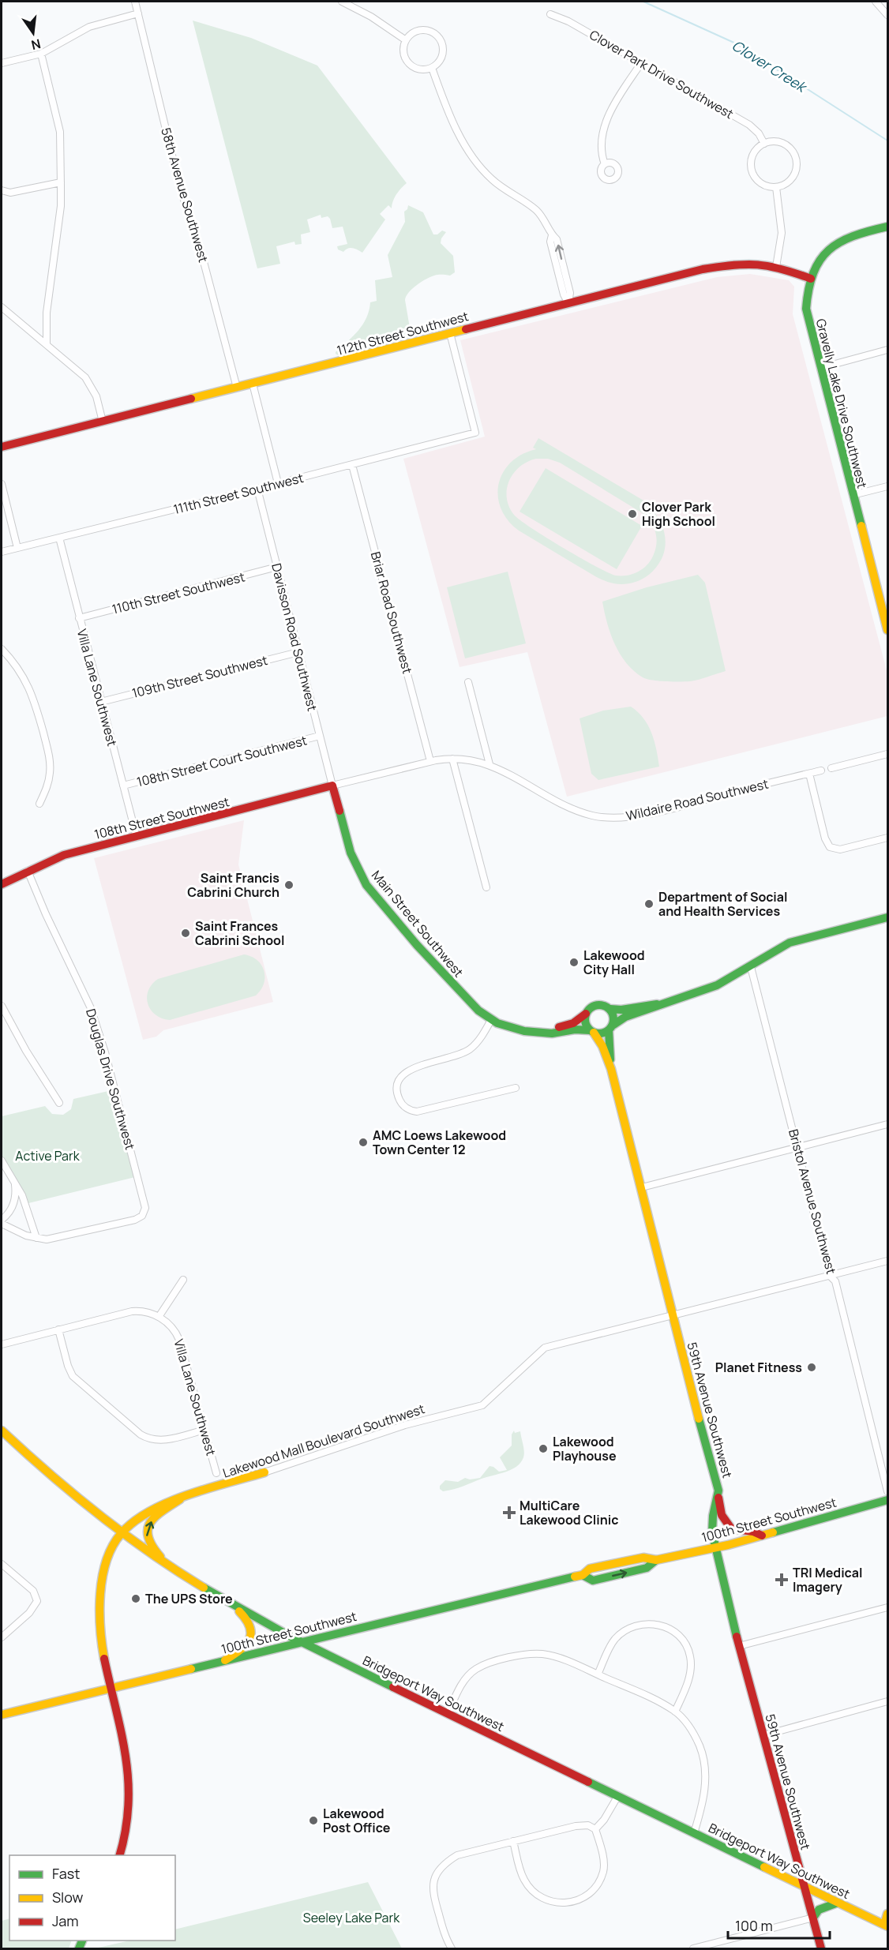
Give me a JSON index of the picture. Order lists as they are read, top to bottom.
{
  "streets": {
    "street": [
      "Clover Park Drive Southwest",
      "58th Avenue Southwest",
      "112th Street Southwest",
      "Gravelly Lake Drive Southwest",
      "111th Street Southwest",
      "110th Street Southwest",
      "Briar Road Southwest",
      "Davisson Road Southwest",
      "109th Street Southwest",
      "Villa Lane Southwest",
      "108th Street Court Southwest",
      "Wildaire Road Southwest",
      "108th Street Southwest",
      "Main Street Southwest",
      "Douglas Drive Southwest",
      "Bristol Avenue Southwest",
      "59th Avenue Southwest",
      "Lakewood Mall Boulevard Southwest",
      "100th Street Southwest",
      "Bridgeport Way Southwest"
    ]
  },
  "crossings": [
    ["58th Avenue Southwest", "112th Street Southwest"],
    ["112th Street Southwest", "Gravelly Lake Drive Southwest"],
    ["112th Street Southwest", "111th Street Southwest"],
    ["111th Street Southwest", "Briar Road Southwest"],
    ["111th Street Southwest", "Davisson Road Southwest"],
    ["111th Street Southwest", "Villa Lane Southwest"],
    ["110th Street Southwest", "Davisson Road Southwest"],
    ["110th Street Southwest", "Villa Lane Southwest"],
    ["Briar Road Southwest", "Wildaire Road Southwest"],
    ["Davisson Road Southwest", "109th Street Southwest"],
    ["Davisson Road Southwest", "108th Street Court Southwest"],
    ["Davisson Road Southwest", "Wildaire Road Southwest"],
    ["Davisson Road Southwest", "108th Street Southwest"],
    ["Davisson Road Southwest", "Main Street Southwest"],
    ["109th Street Southwest", "Villa Lane Southwest"],
    ["Villa Lane Southwest", "108th Street Court Southwest"],
    ["Villa Lane Southwest", "108th Street Southwest"],
    ["Wildaire Road Southwest", "108th Street Southwest"],
    ["Wildaire Road Southwest", "Main Street Southwest"],
    ["108th Street Southwest", "Main Street Southwest"],
    ["108th Street Southwest", "Douglas Drive Southwest"],
    ["Main Street Southwest", "59th Avenue Southwest"],
    ["Bristol Avenue Southwest", "Lakewood Mall Boulevard Southwest"],
    ["59th Avenue Southwest", "Lakewood Mall Boulevard Southwest"],
    ["59th Avenue Southwest", "100th Street Southwest"],
    ["59th Avenue Southwest", "Bridgeport Way Southwest"],
    ["Lakewood Mall Boulevard Southwest", "Bridgeport Way Southwest"],
    ["100th Street Southwest", "Bridgeport Way Southwest"]
  ],
  "water": ["Clover Creek"],
  "parks": ["Active Park", "Seeley Lake Park"],
  "places": {
    "other": [
      "Clover Park High School",
      "Saint Francis Cabrini Church",
      "Department of Social and Health Services",
      "Saint Frances Cabrini School",
      "Lakewood City Hall",
      "AMC Loews Lakewood Town Center 12",
      "Planet Fitness",
      "Lakewood Playhouse",
      "The UPS Store",
      "Lakewood Post Office"
    ],
    "health": ["MultiCare Lakewood Clinic", "TRI Medical Imagery"]
  },
  "legend": ["Fast", "Slow", "Jam"],
  "scale_bar": "100 m",
  "north": "bottom"
}
